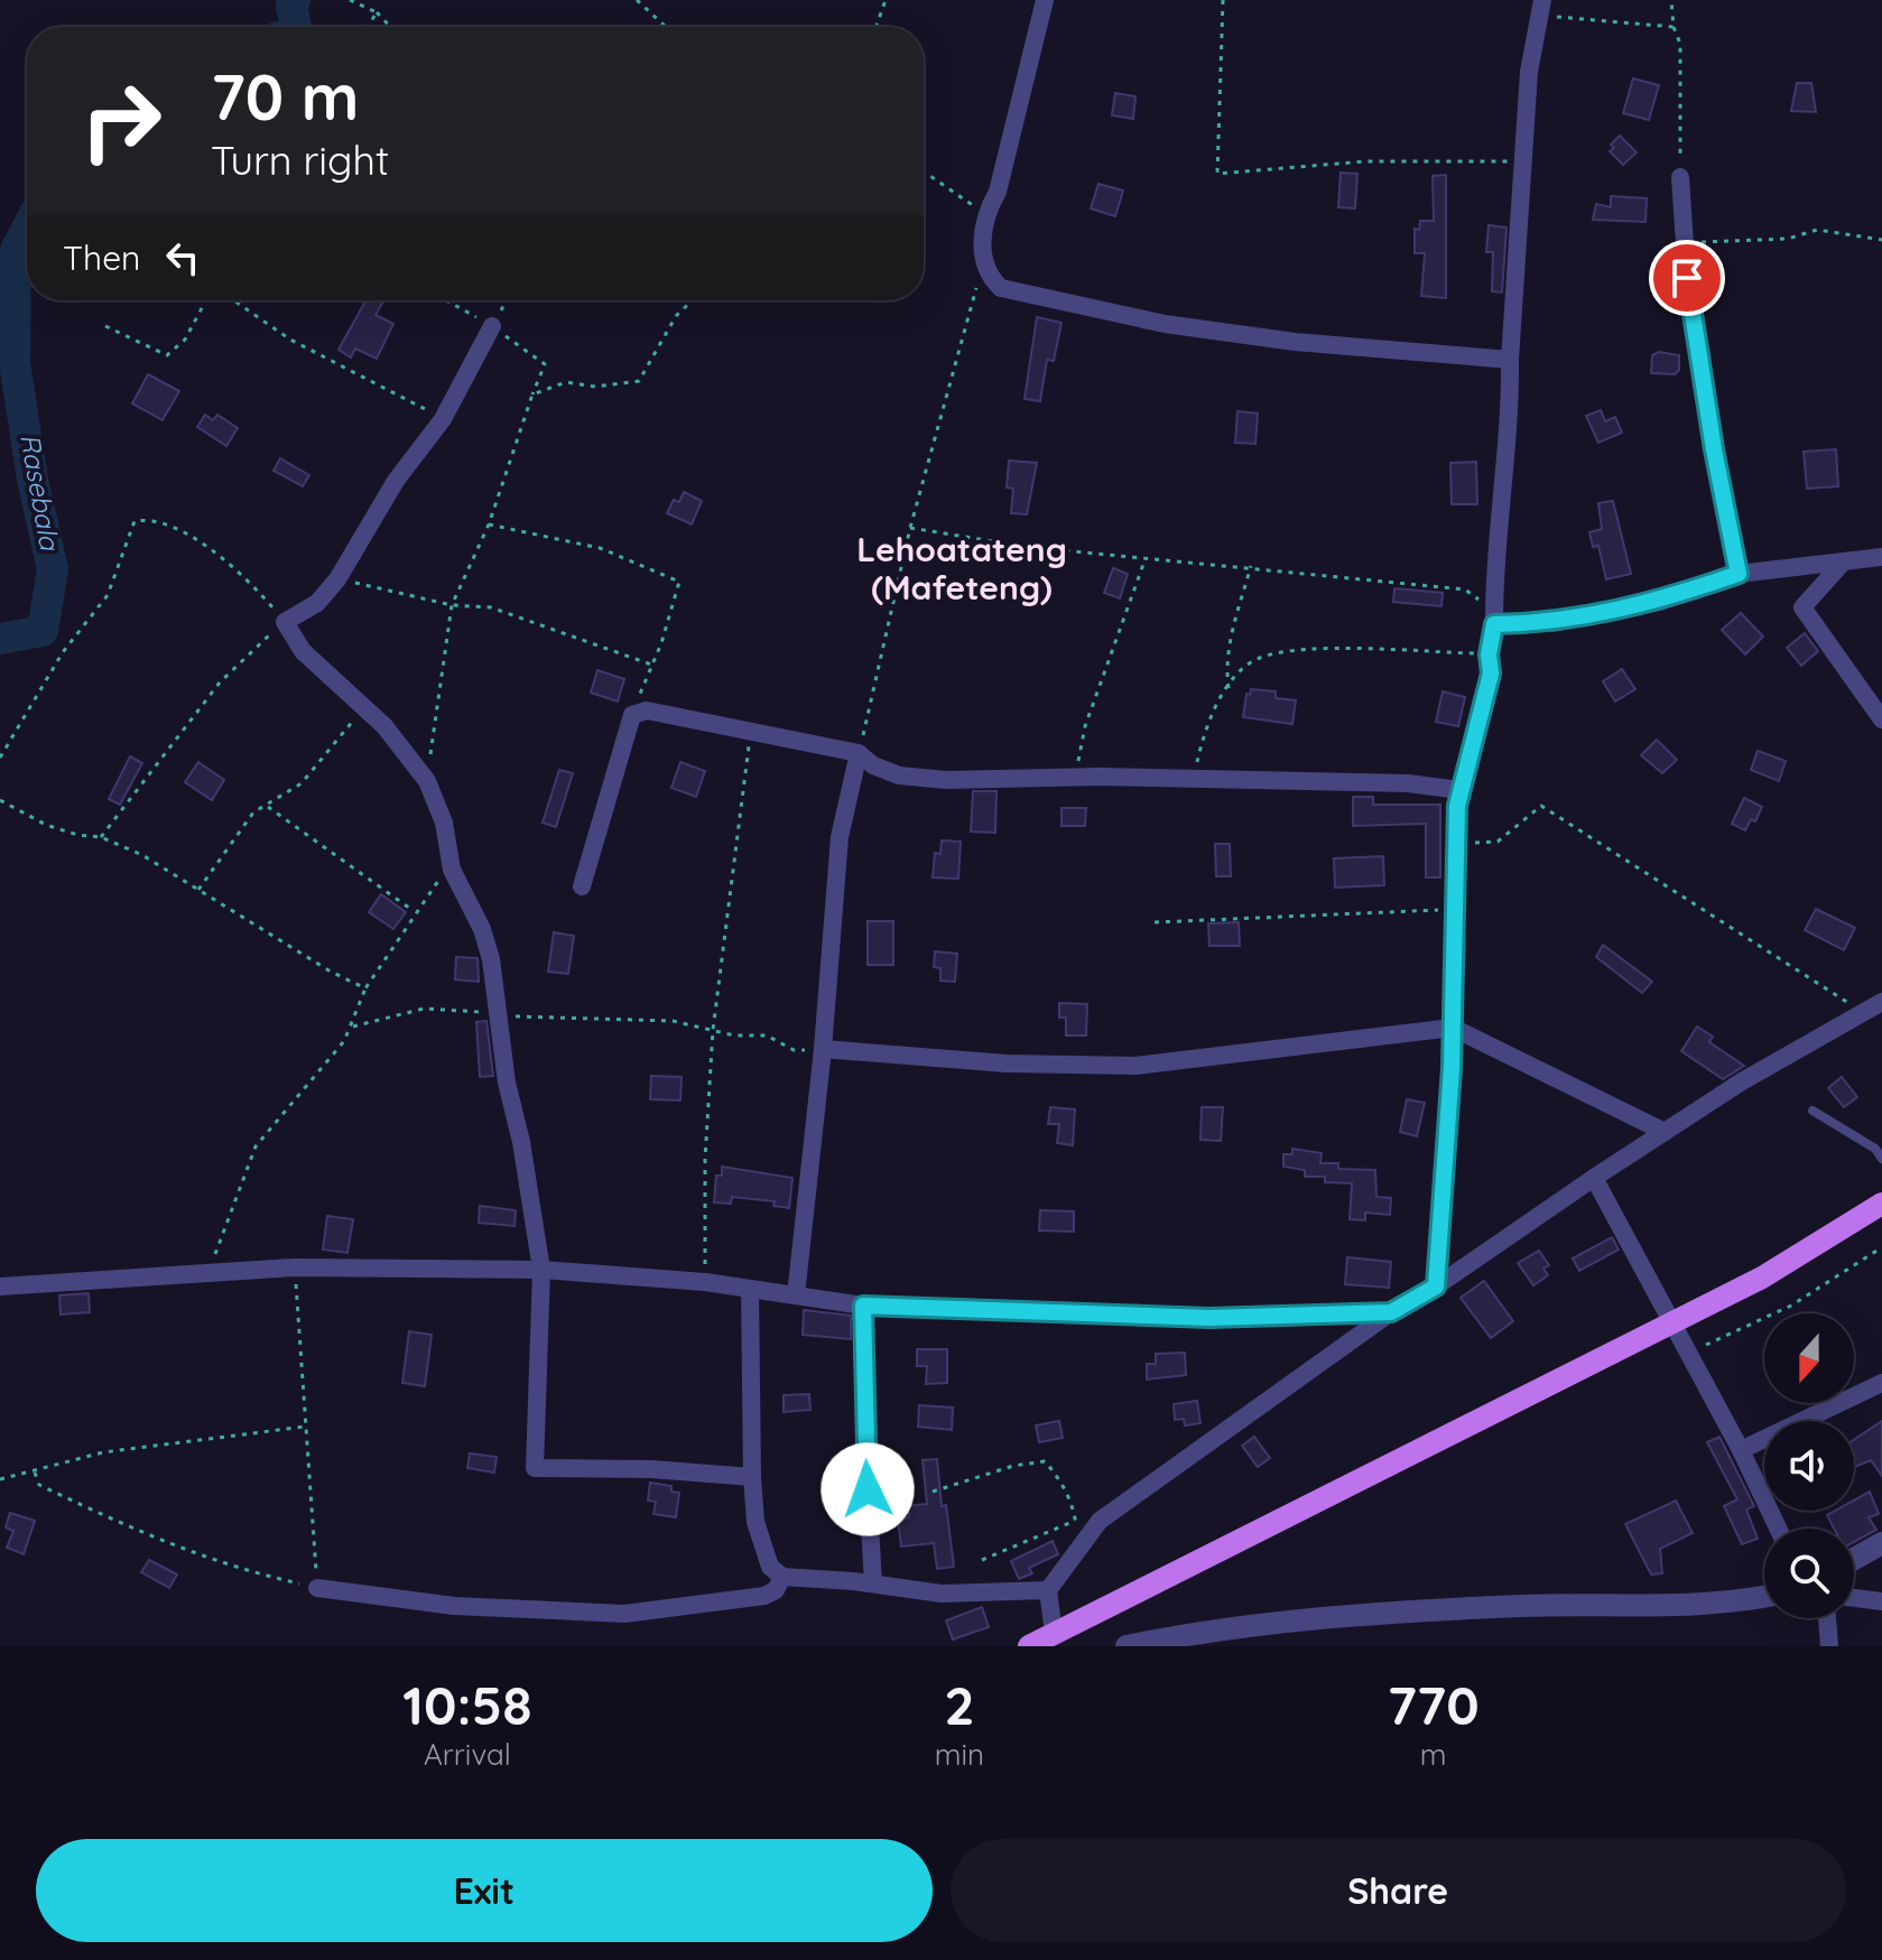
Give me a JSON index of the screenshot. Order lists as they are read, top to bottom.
{
  "districts": ["Lehoatateng (Mafeteng)"],
  "water": ["Rasebala"],
  "north": "bottom",
  "page": {
    "turn": ["70 m", "Turn right"],
    "then": "Then",
    "eta": [
      "10:58",
      "Arrival",
      "2",
      "min",
      "770",
      "m"
    ],
    "buttons": ["Exit", "Share"]
  }
}
